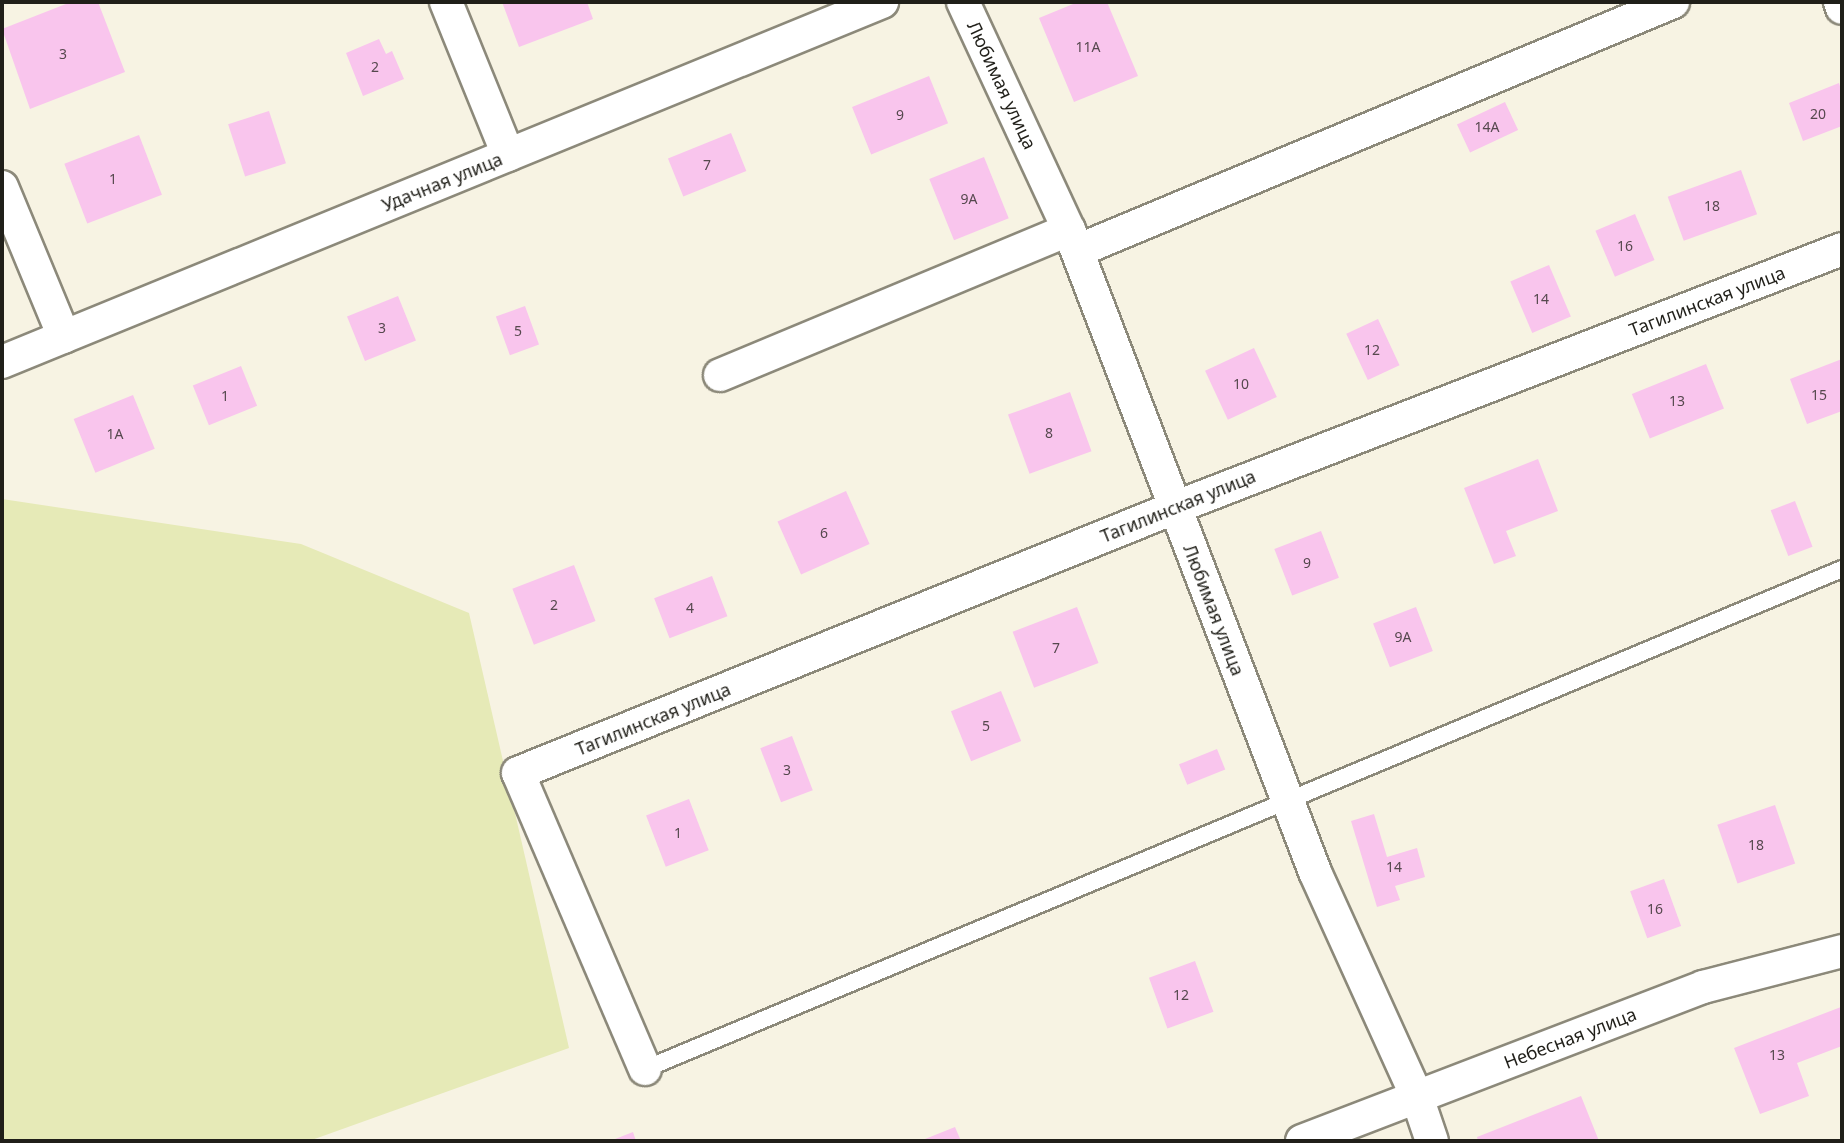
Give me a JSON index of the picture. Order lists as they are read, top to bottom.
{
  "streets": {
    "street": [
      "Любимая улица",
      "Удачная улица",
      "Тагилинская улица",
      "Небесная улица"
    ]
  },
  "crossings": [
    ["Любимая улица", "Тагилинская улица"],
    ["Любимая улица", "Небесная улица"]
  ],
  "house_numbers": [
    "11А",
    "3",
    "2",
    "20",
    "9",
    "14А",
    "7",
    "1",
    "9А",
    "18",
    "16",
    "14",
    "3",
    "5",
    "12",
    "10",
    "15",
    "1",
    "13",
    "8",
    "1А",
    "6",
    "9",
    "2",
    "4",
    "9А",
    "7",
    "5",
    "3",
    "1",
    "18",
    "14",
    "16",
    "12",
    "13"
  ]
}
